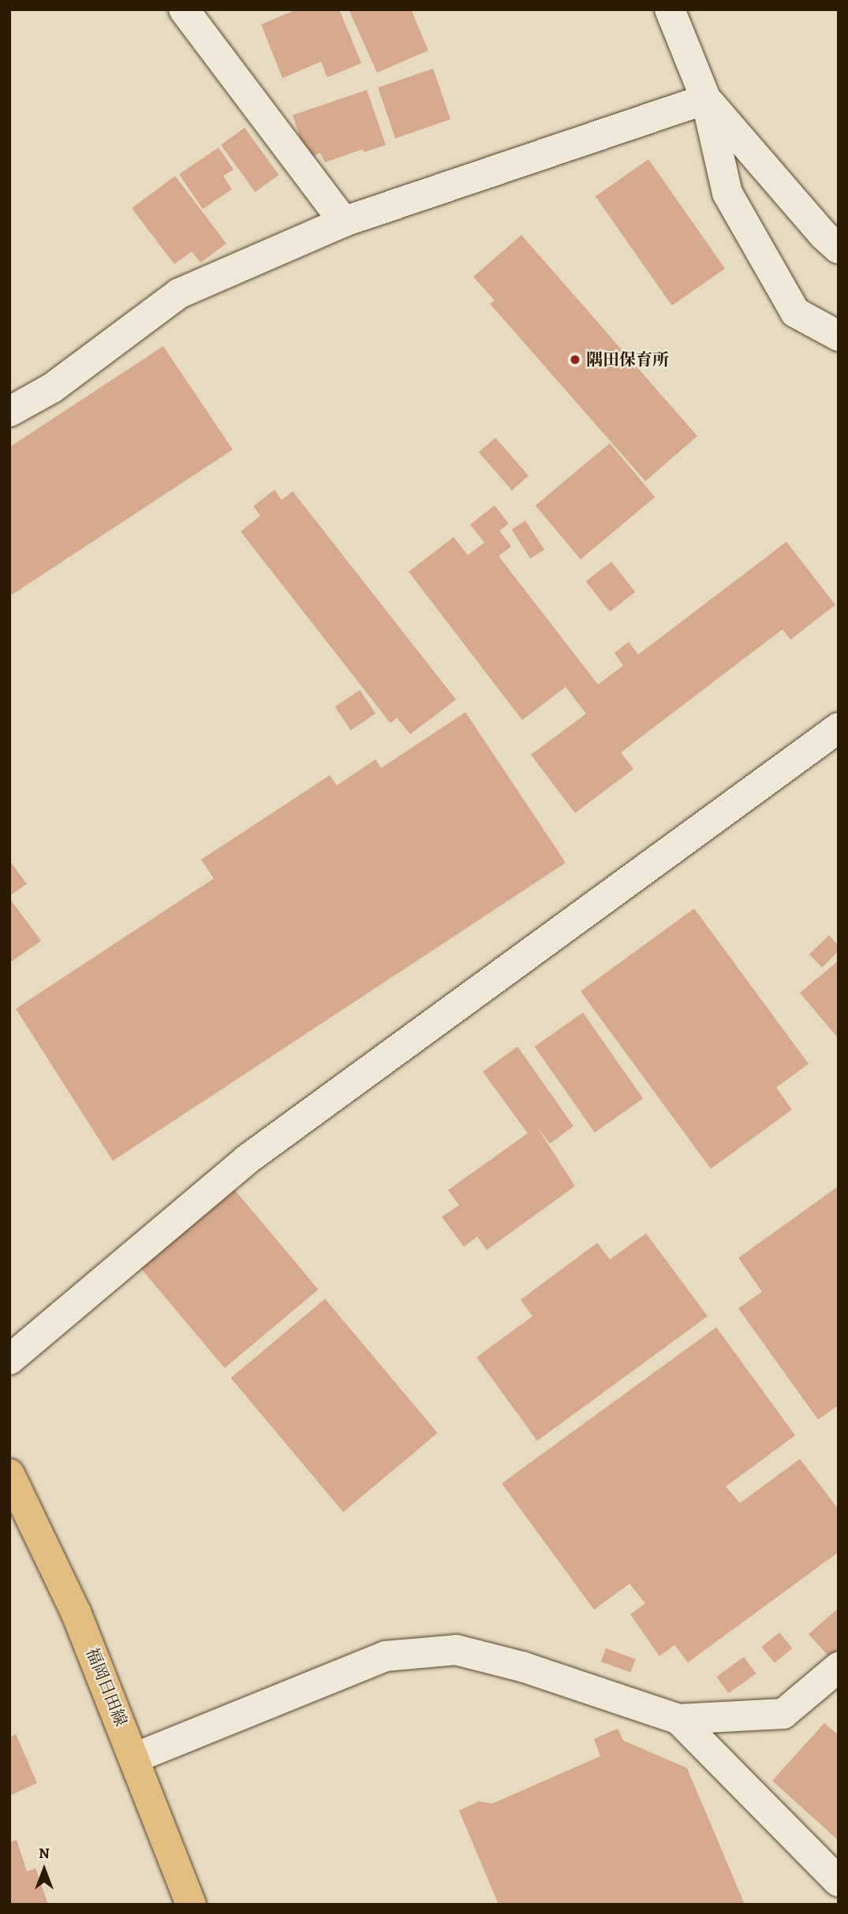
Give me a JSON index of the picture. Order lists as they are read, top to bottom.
{
  "streets": {
    "main road": ["福岡日田線"]
  },
  "places": ["隅田保育所"],
  "north": "top"
}
